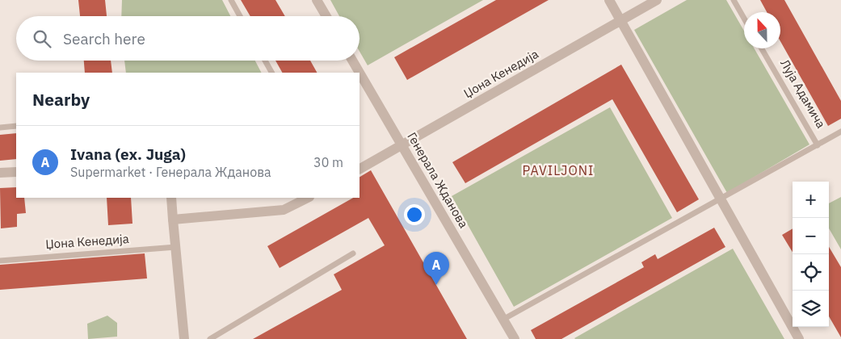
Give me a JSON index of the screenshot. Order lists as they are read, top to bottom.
{
  "streets": {
    "street": ["Џона Кенедија", "Генерала Жданова"],
    "lane": ["Луја Адамича"]
  },
  "crossings": [
    ["Џона Кенедија", "Генерала Жданова"],
    ["Луја Адамича", "Генерала Жданова"]
  ],
  "districts": ["PAVILJONI"],
  "north": "top",
  "page": {
    "search": "Search here",
    "heading": "Nearby",
    "list": [
      {
        "mark": "A",
        "name": "Ivana (ex. Juga)",
        "note": "Supermarket · Генерала Жданова",
        "value": "30 m"
      }
    ],
    "map_buttons": ["+", "−"],
    "pins": "A"
  }
}
